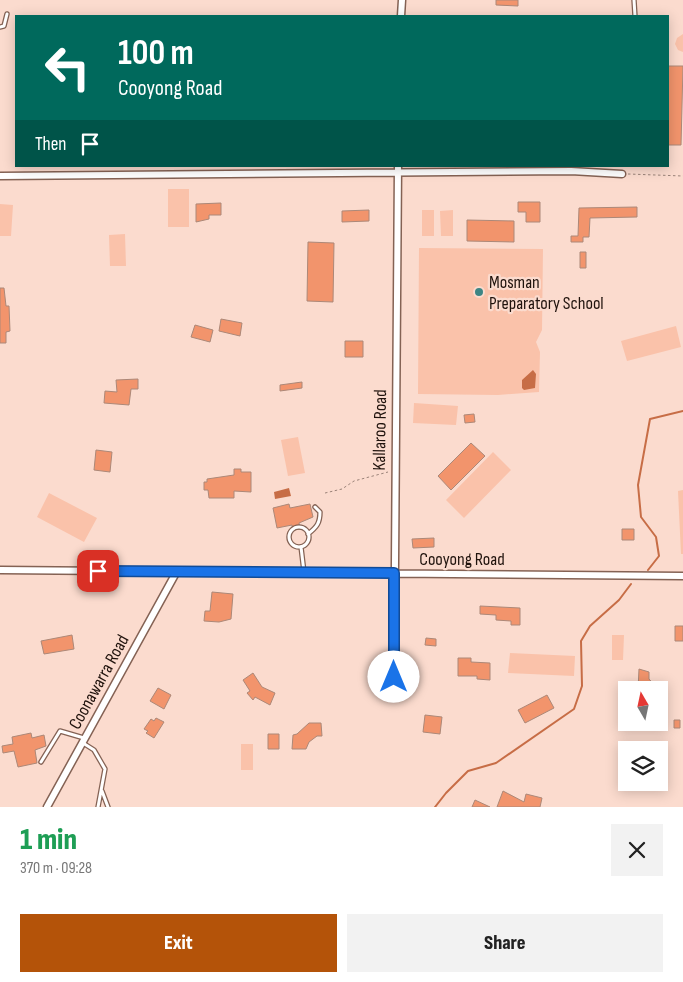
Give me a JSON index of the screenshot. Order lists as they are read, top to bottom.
{
  "streets": {
    "street": ["Kallaroo Road", "Cooyong Road", "Coonawarra Road"]
  },
  "crossings": [
    ["Kallaroo Road", "Cooyong Road"],
    ["Cooyong Road", "Coonawarra Road"]
  ],
  "places": ["Mosman Preparatory School"],
  "north": "top",
  "page": {
    "turn": ["100 m", "Cooyong Road"],
    "then": "Then",
    "heading": ["1 min", "370 m · 09:28"],
    "buttons": ["Exit", "Share"]
  }
}
